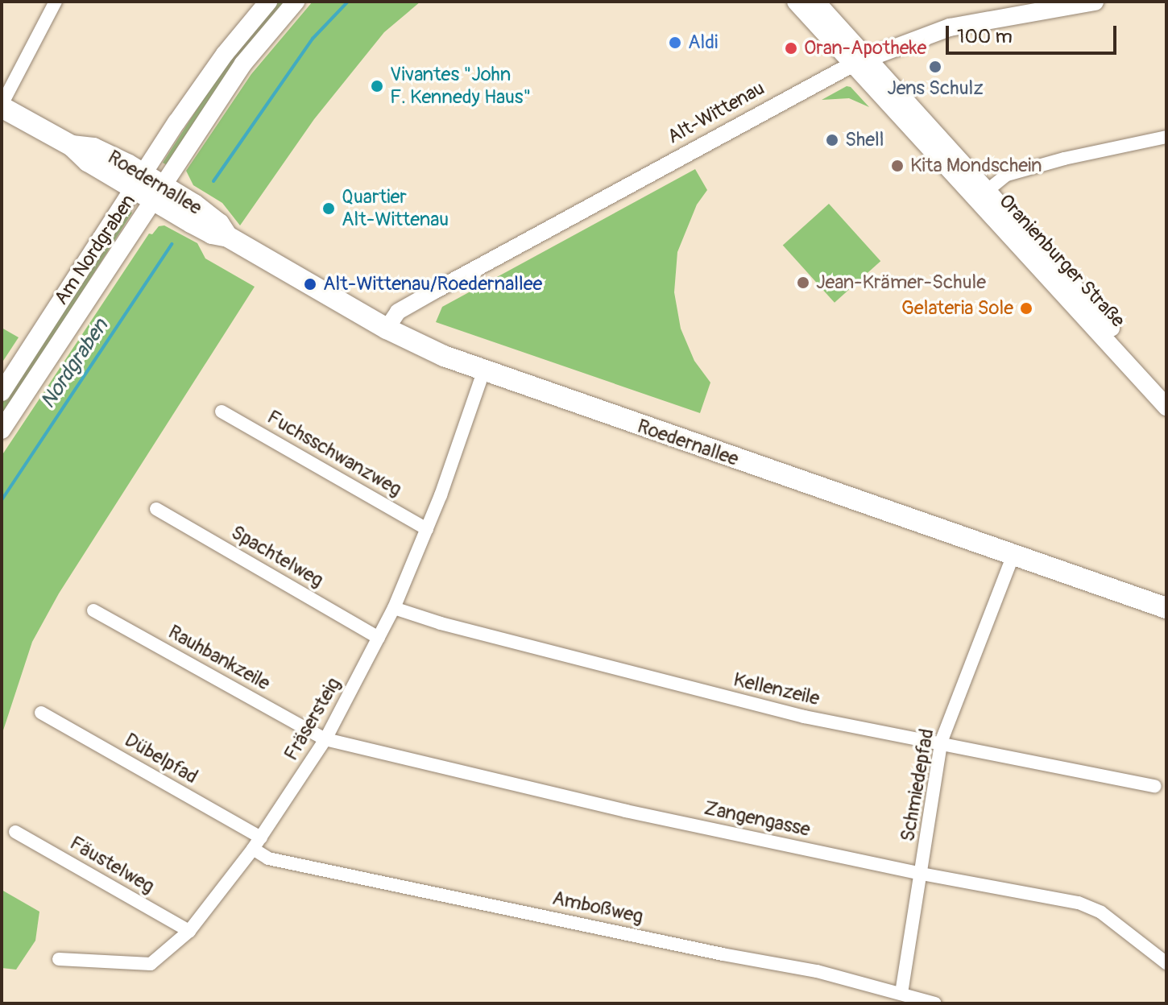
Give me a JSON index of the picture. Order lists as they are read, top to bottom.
{
  "streets": {
    "main road": [
      "Alt-Wittenau",
      "Roedernallee",
      "Am Nordgraben",
      "Oranienburger Straße"
    ],
    "street": [
      "Fuchsschwanzweg",
      "Spachtelweg",
      "Rauhbankzeile",
      "Kellenzeile",
      "Fräsersteig",
      "Dübelpfad",
      "Schmiedepfad",
      "Zangengasse",
      "Fäustelweg",
      "Amboßweg"
    ]
  },
  "crossings": [
    ["Alt-Wittenau", "Roedernallee"],
    ["Alt-Wittenau", "Oranienburger Straße"],
    ["Roedernallee", "Am Nordgraben"],
    ["Roedernallee", "Fräsersteig"],
    ["Roedernallee", "Schmiedepfad"],
    ["Fuchsschwanzweg", "Fräsersteig"],
    ["Spachtelweg", "Fräsersteig"],
    ["Rauhbankzeile", "Fräsersteig"],
    ["Rauhbankzeile", "Zangengasse"],
    ["Kellenzeile", "Fräsersteig"],
    ["Kellenzeile", "Schmiedepfad"],
    ["Fräsersteig", "Dübelpfad"],
    ["Fräsersteig", "Zangengasse"],
    ["Fräsersteig", "Fäustelweg"],
    ["Fräsersteig", "Amboßweg"],
    ["Dübelpfad", "Amboßweg"],
    ["Schmiedepfad", "Zangengasse"],
    ["Schmiedepfad", "Amboßweg"]
  ],
  "water": ["Nordgraben"],
  "places": [
    "Aldi",
    "Oran-Apotheke",
    "Jens Schulz",
    "Vivantes \"John F. Kennedy Haus\"",
    "Shell",
    "Kita Mondschein",
    "Quartier Alt-Wittenau",
    "Jean-Krämer-Schule",
    "Alt-Wittenau/Roedernallee",
    "Gelateria Sole"
  ],
  "scale_bar": "100 m"
}
